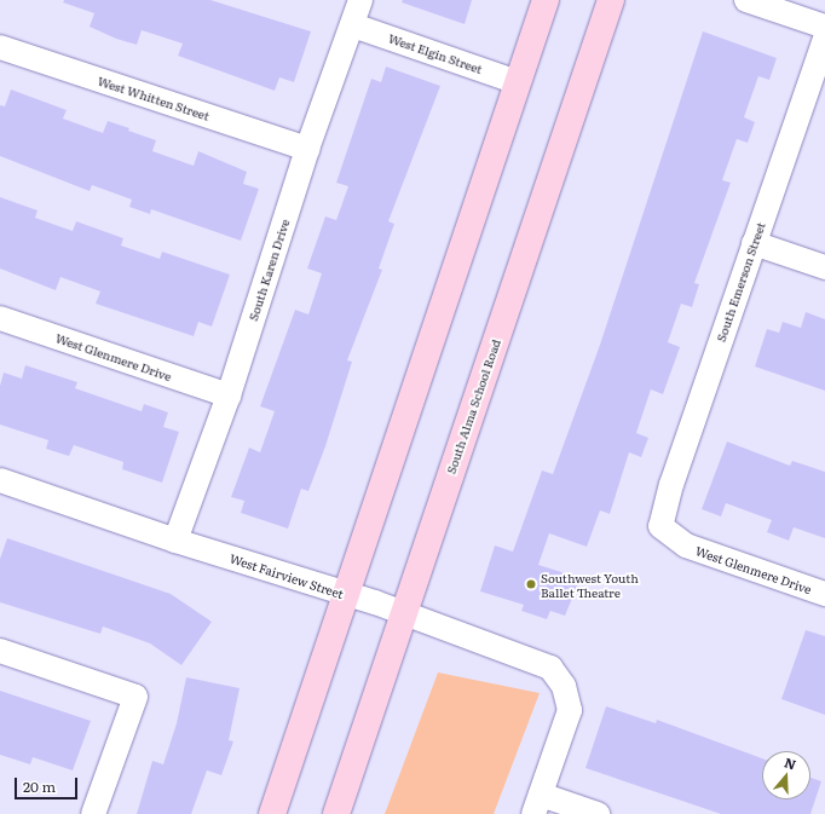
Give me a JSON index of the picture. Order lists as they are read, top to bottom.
{
  "streets": {
    "main road": ["South Alma School Road"],
    "street": [
      "West Elgin Street",
      "West Whitten Street",
      "South Karen Drive",
      "South Emerson Street",
      "West Glenmere Drive",
      "West Fairview Street"
    ]
  },
  "crossings": [
    ["West Elgin Street", "South Karen Drive"],
    ["West Whitten Street", "South Karen Drive"],
    ["South Karen Drive", "West Glenmere Drive"],
    ["South Karen Drive", "West Fairview Street"],
    ["South Emerson Street", "West Glenmere Drive"],
    ["South Alma School Road", "West Fairview Street"]
  ],
  "places": ["Southwest Youth Ballet Theatre"],
  "scale_bar": "20 m",
  "north": "top"
}
